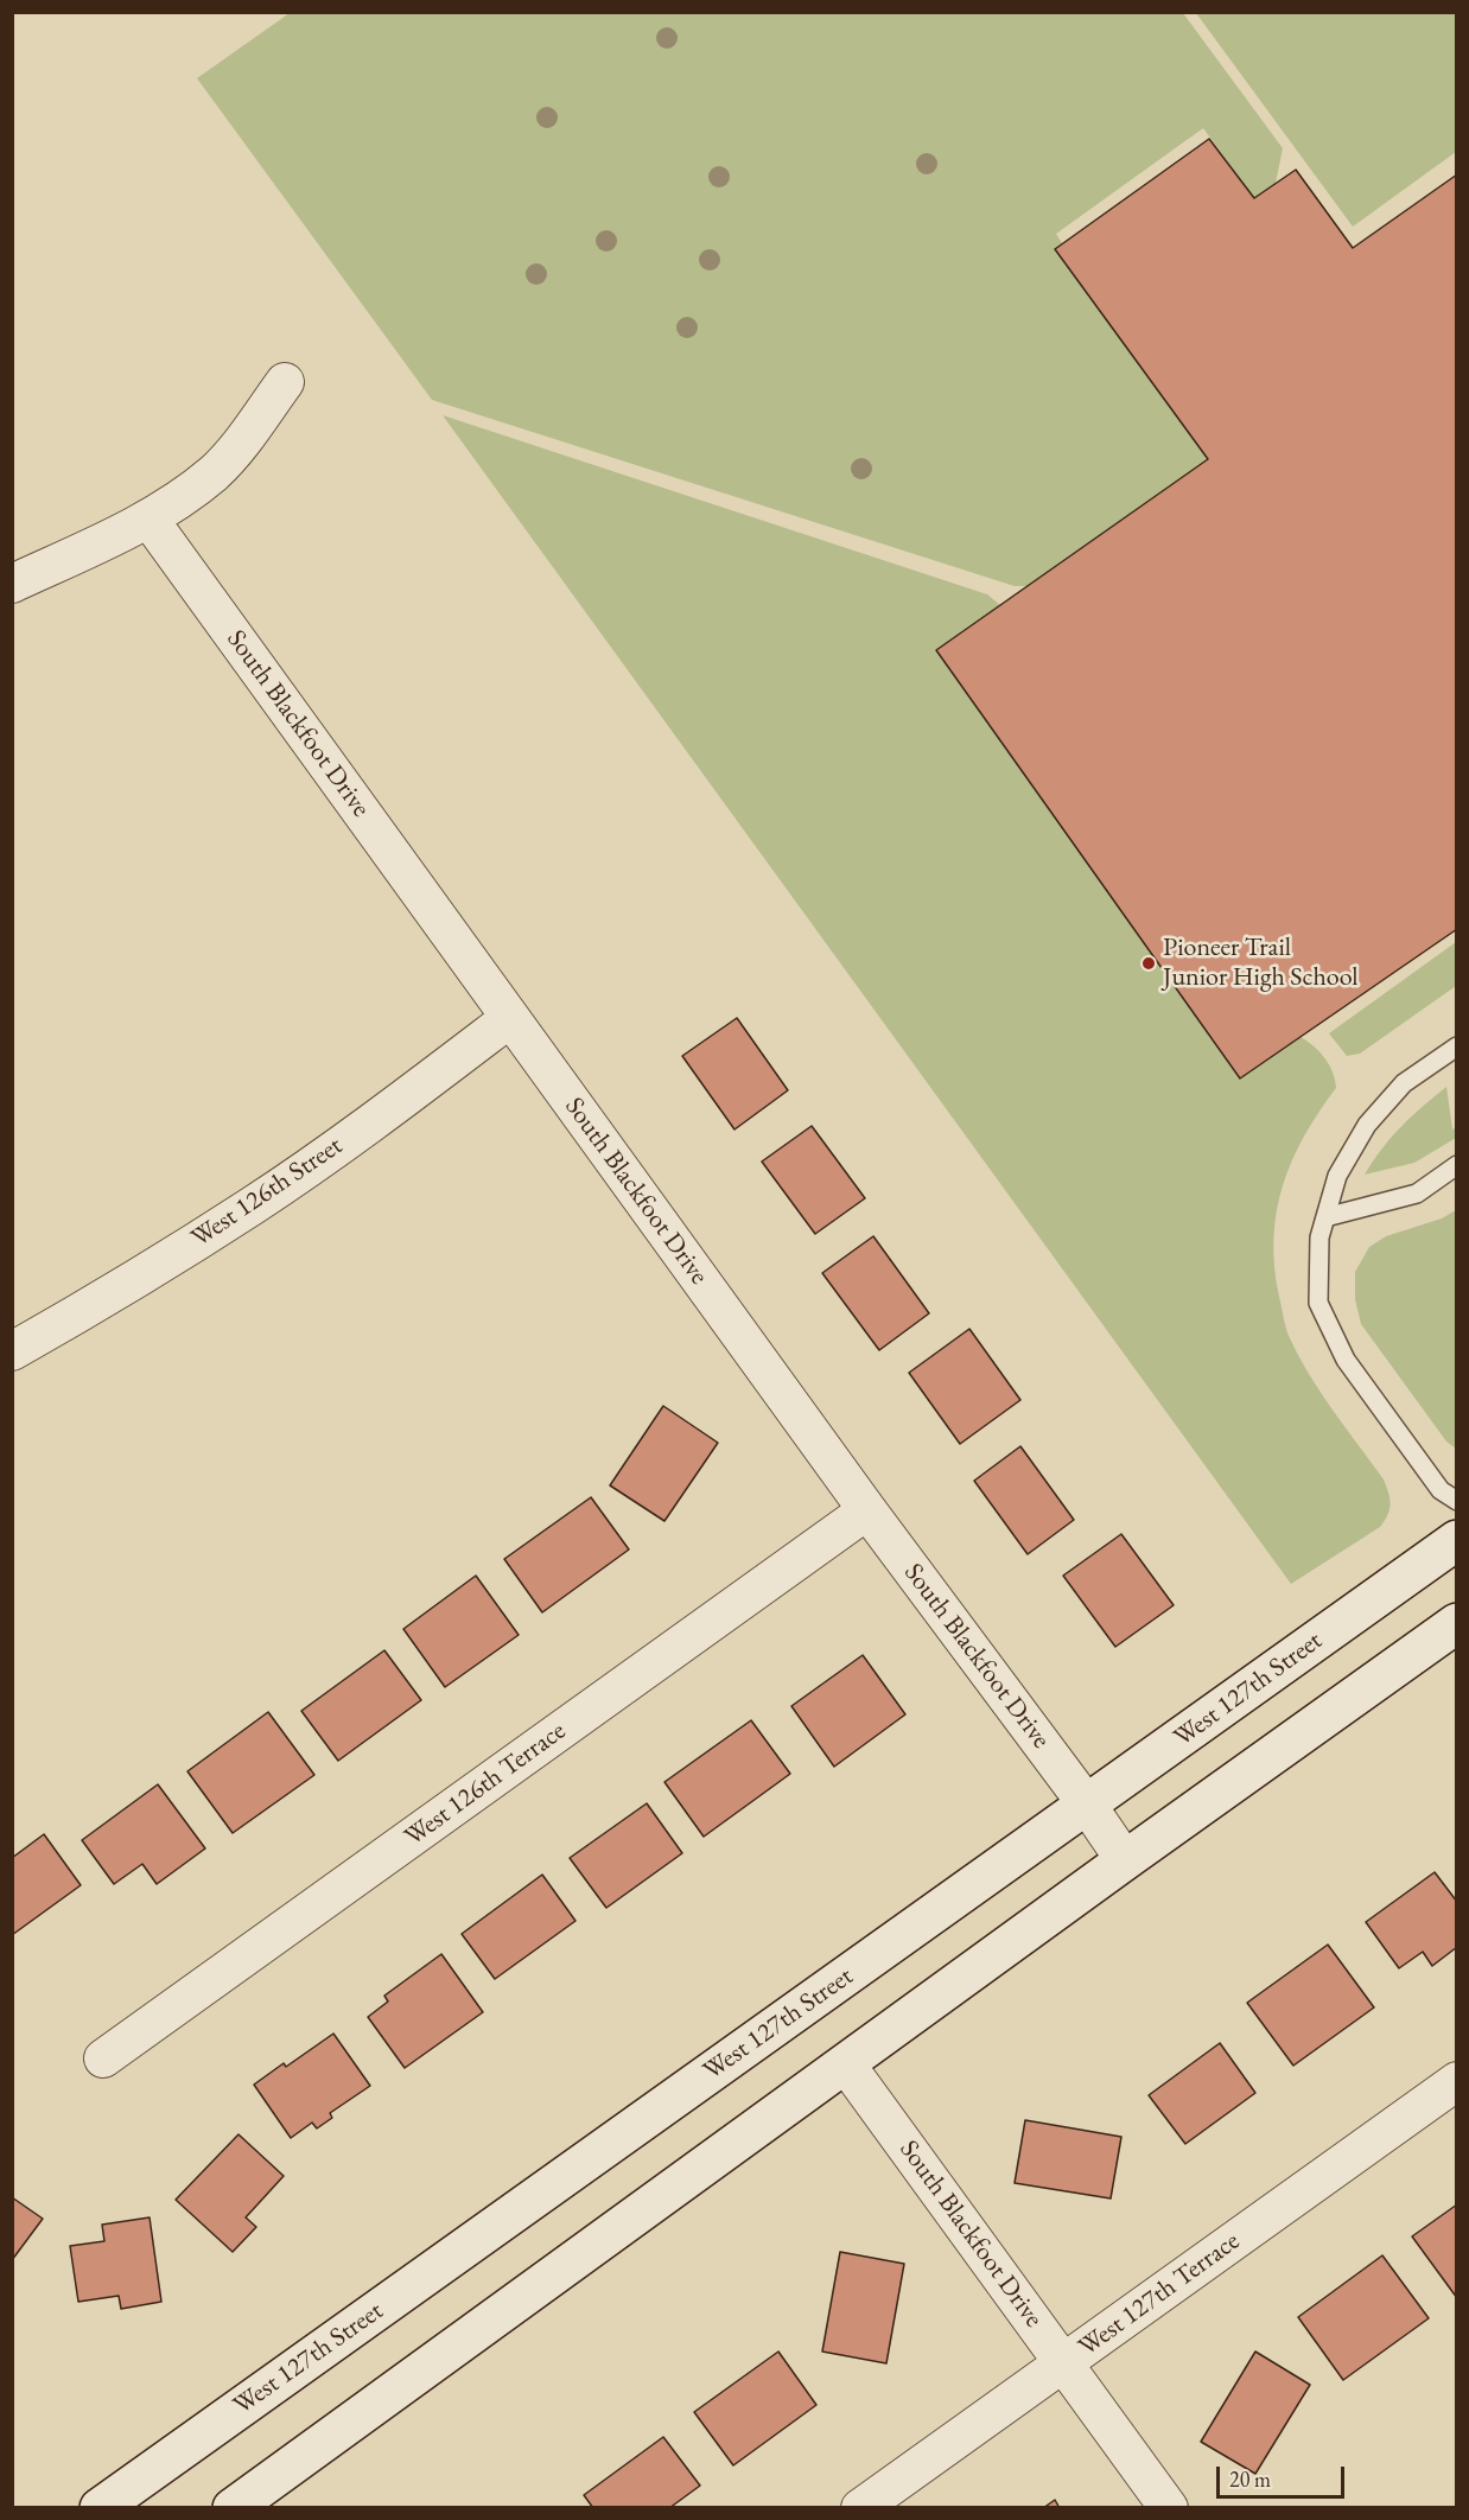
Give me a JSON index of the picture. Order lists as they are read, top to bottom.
{
  "streets": {
    "main road": ["West 127th Street"],
    "street": [
      "South Blackfoot Drive",
      "West 126th Street",
      "West 126th Terrace",
      "West 127th Terrace"
    ]
  },
  "crossings": [
    ["South Blackfoot Drive", "West 126th Street"],
    ["South Blackfoot Drive", "West 127th Street"],
    ["South Blackfoot Drive", "West 126th Terrace"],
    ["South Blackfoot Drive", "West 127th Terrace"]
  ],
  "places": ["Pioneer Trail Junior High School"],
  "scale_bar": "20 m"
}
